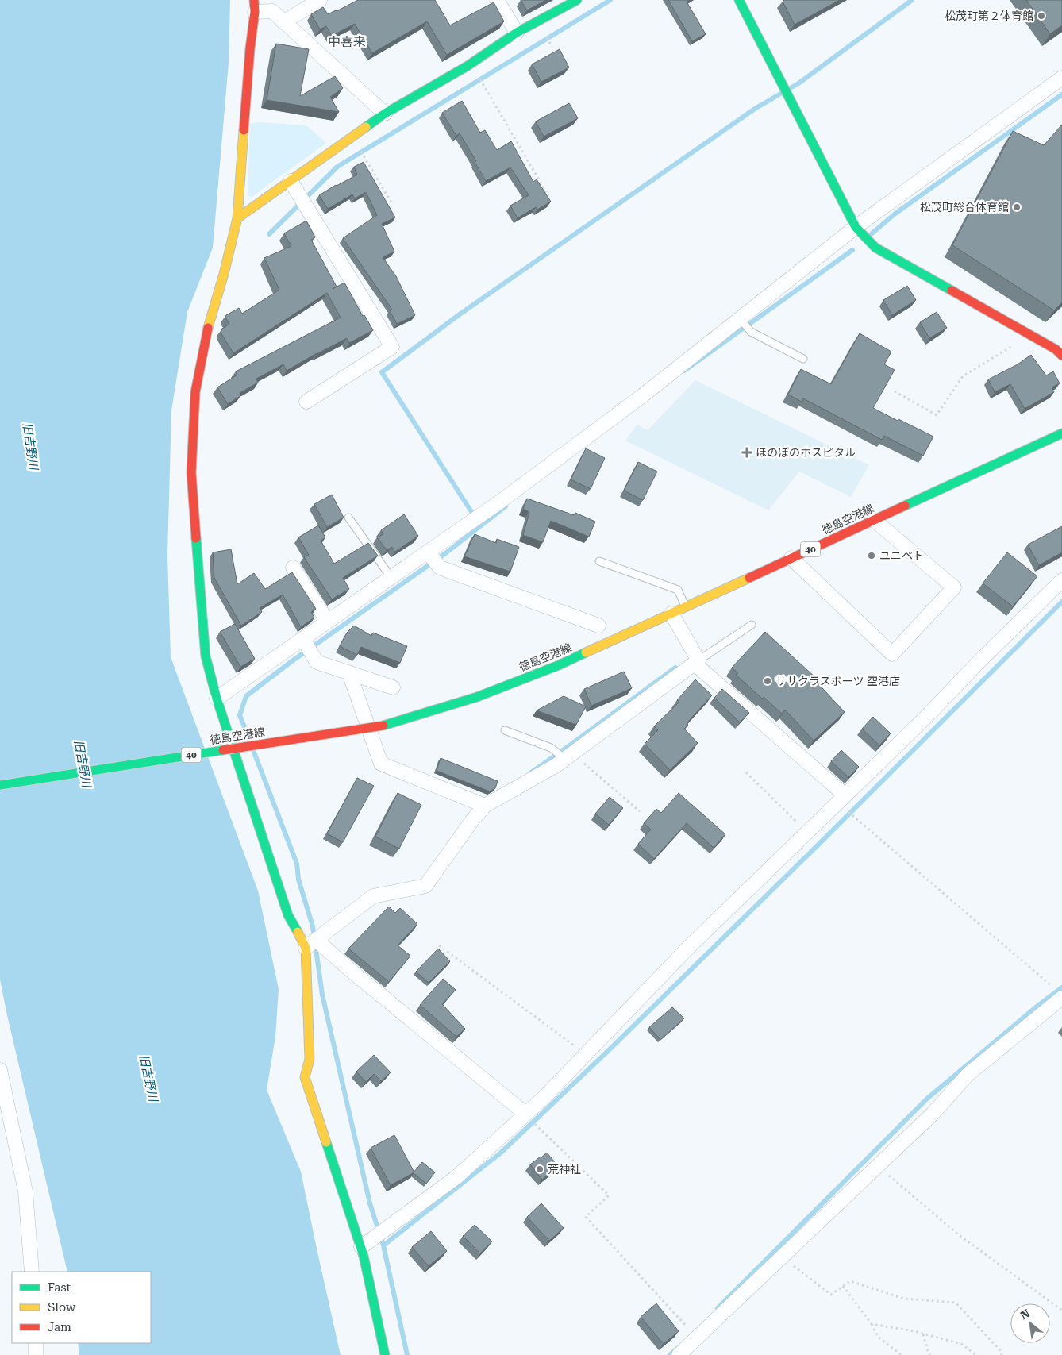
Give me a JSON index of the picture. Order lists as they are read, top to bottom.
{
  "streets": {
    "street": ["徳島空港線", "40"]
  },
  "districts": ["中喜来"],
  "water": ["旧吉野川"],
  "places": {
    "other": [
      "松茂町第２体育館",
      "松茂町総合体育館",
      "ユニペト",
      "ササクラスポーツ 空港店",
      "荒神社"
    ],
    "health": ["ほのぼのホスピタル"]
  },
  "legend": ["Fast", "Slow", "Jam"],
  "north": "top left"
}
